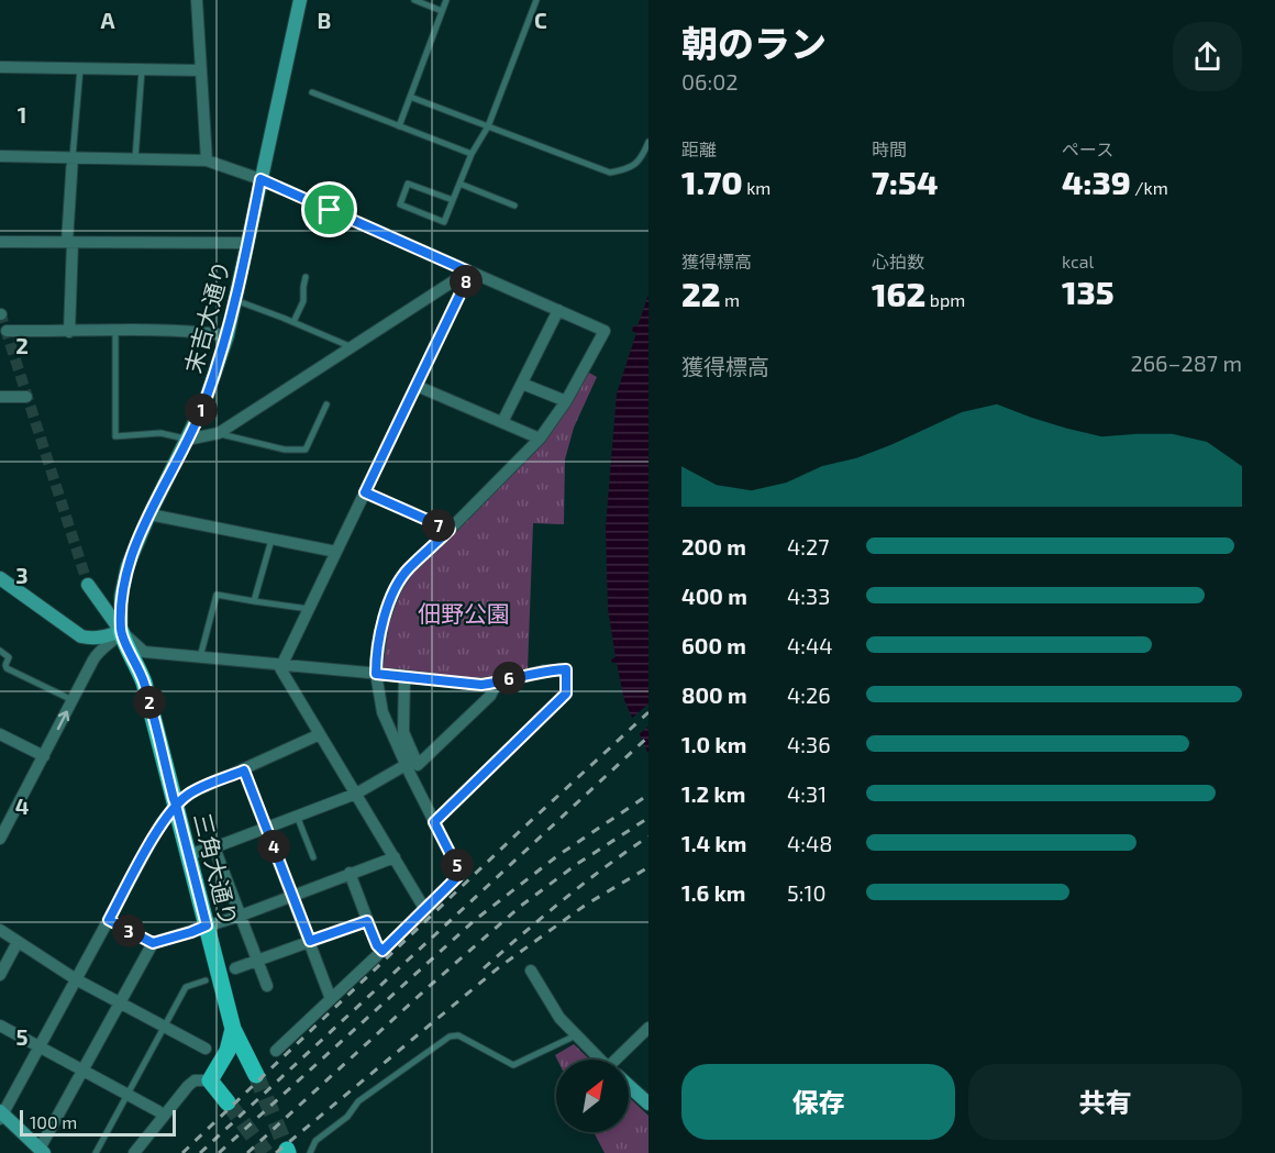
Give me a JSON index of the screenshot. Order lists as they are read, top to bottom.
{
  "streets": {
    "main road": ["三角大通り"],
    "street": ["末吉大通り"]
  },
  "crossings": [
    ["末吉大通り", "三角大通り"]
  ],
  "parks": ["佃野公園"],
  "scale_bar": "100 m",
  "north": "top right",
  "page": {
    "heading": ["朝のラン", "06:02"],
    "stats": [
      ["距離", "1.70 km"],
      ["時間", "7:54"],
      ["ペース", "4:39 /km"],
      ["獲得標高", "22 m"],
      ["心拍数", "162 bpm"],
      ["kcal", "135"]
    ],
    "pins": [
      "8",
      "1",
      "7",
      "6",
      "2",
      "4",
      "5",
      "3"
    ],
    "chart": ["獲得標高", "266–287 m"],
    "list": [
      {
        "name": "200 m",
        "note": "4:27"
      },
      {
        "name": "400 m",
        "note": "4:33"
      },
      {
        "name": "600 m",
        "note": "4:44"
      },
      {
        "name": "800 m",
        "note": "4:26"
      },
      {
        "name": "1.0 km",
        "note": "4:36"
      },
      {
        "name": "1.2 km",
        "note": "4:31"
      },
      {
        "name": "1.4 km",
        "note": "4:48"
      },
      {
        "name": "1.6 km",
        "note": "5:10"
      }
    ],
    "buttons": ["保存", "共有"],
    "scale": "100 m"
  },
  "grid": {
    "columns": ["A", "B", "C"],
    "rows": [
      "1",
      "2",
      "3",
      "4",
      "5"
    ]
  }
}
